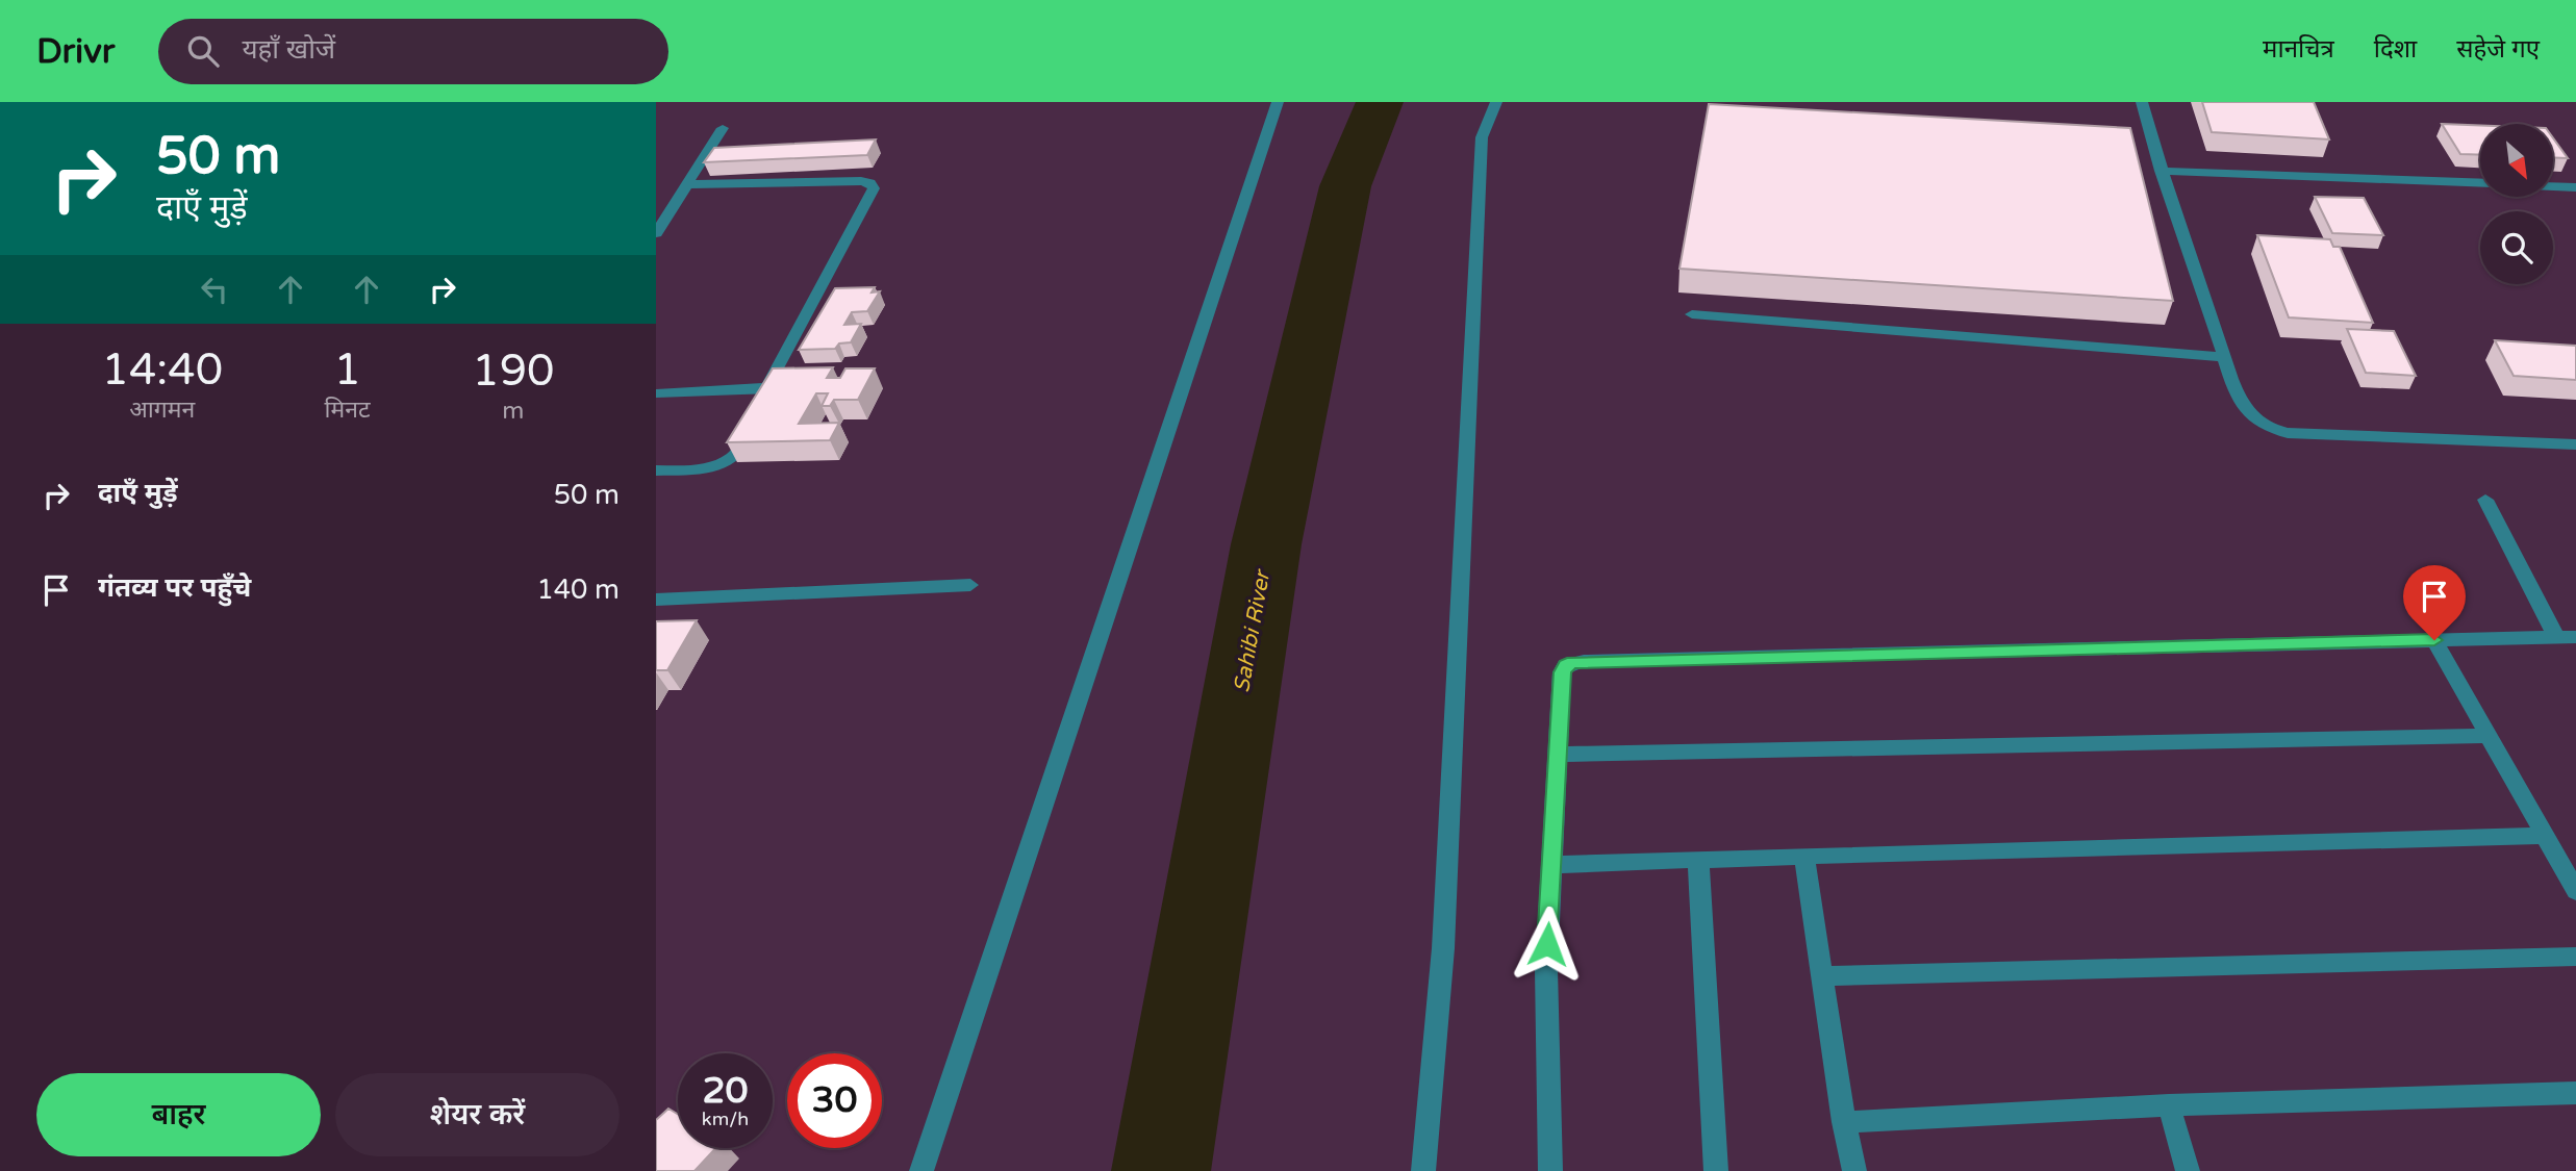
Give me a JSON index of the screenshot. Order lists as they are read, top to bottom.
{
  "water": ["Sahibi River"],
  "north": "bottom right",
  "page": {
    "header": "Drivr",
    "search": "यहाँ खोजें",
    "nav": ["मानचित्र", "दिशा", "सहेजे गए"],
    "turn": ["50 m", "दाएँ मुड़ें"],
    "eta": [
      "14:40",
      "आगमन",
      "1",
      "मिनट",
      "190",
      "m"
    ],
    "list": [
      {
        "name": "दाएँ मुड़ें",
        "value": "50 m"
      },
      {
        "name": "गंतव्य पर पहुँचे",
        "value": "140 m"
      }
    ],
    "speed": "20 km/h",
    "limit": "30",
    "buttons": ["बाहर", "शेयर करें"]
  }
}
